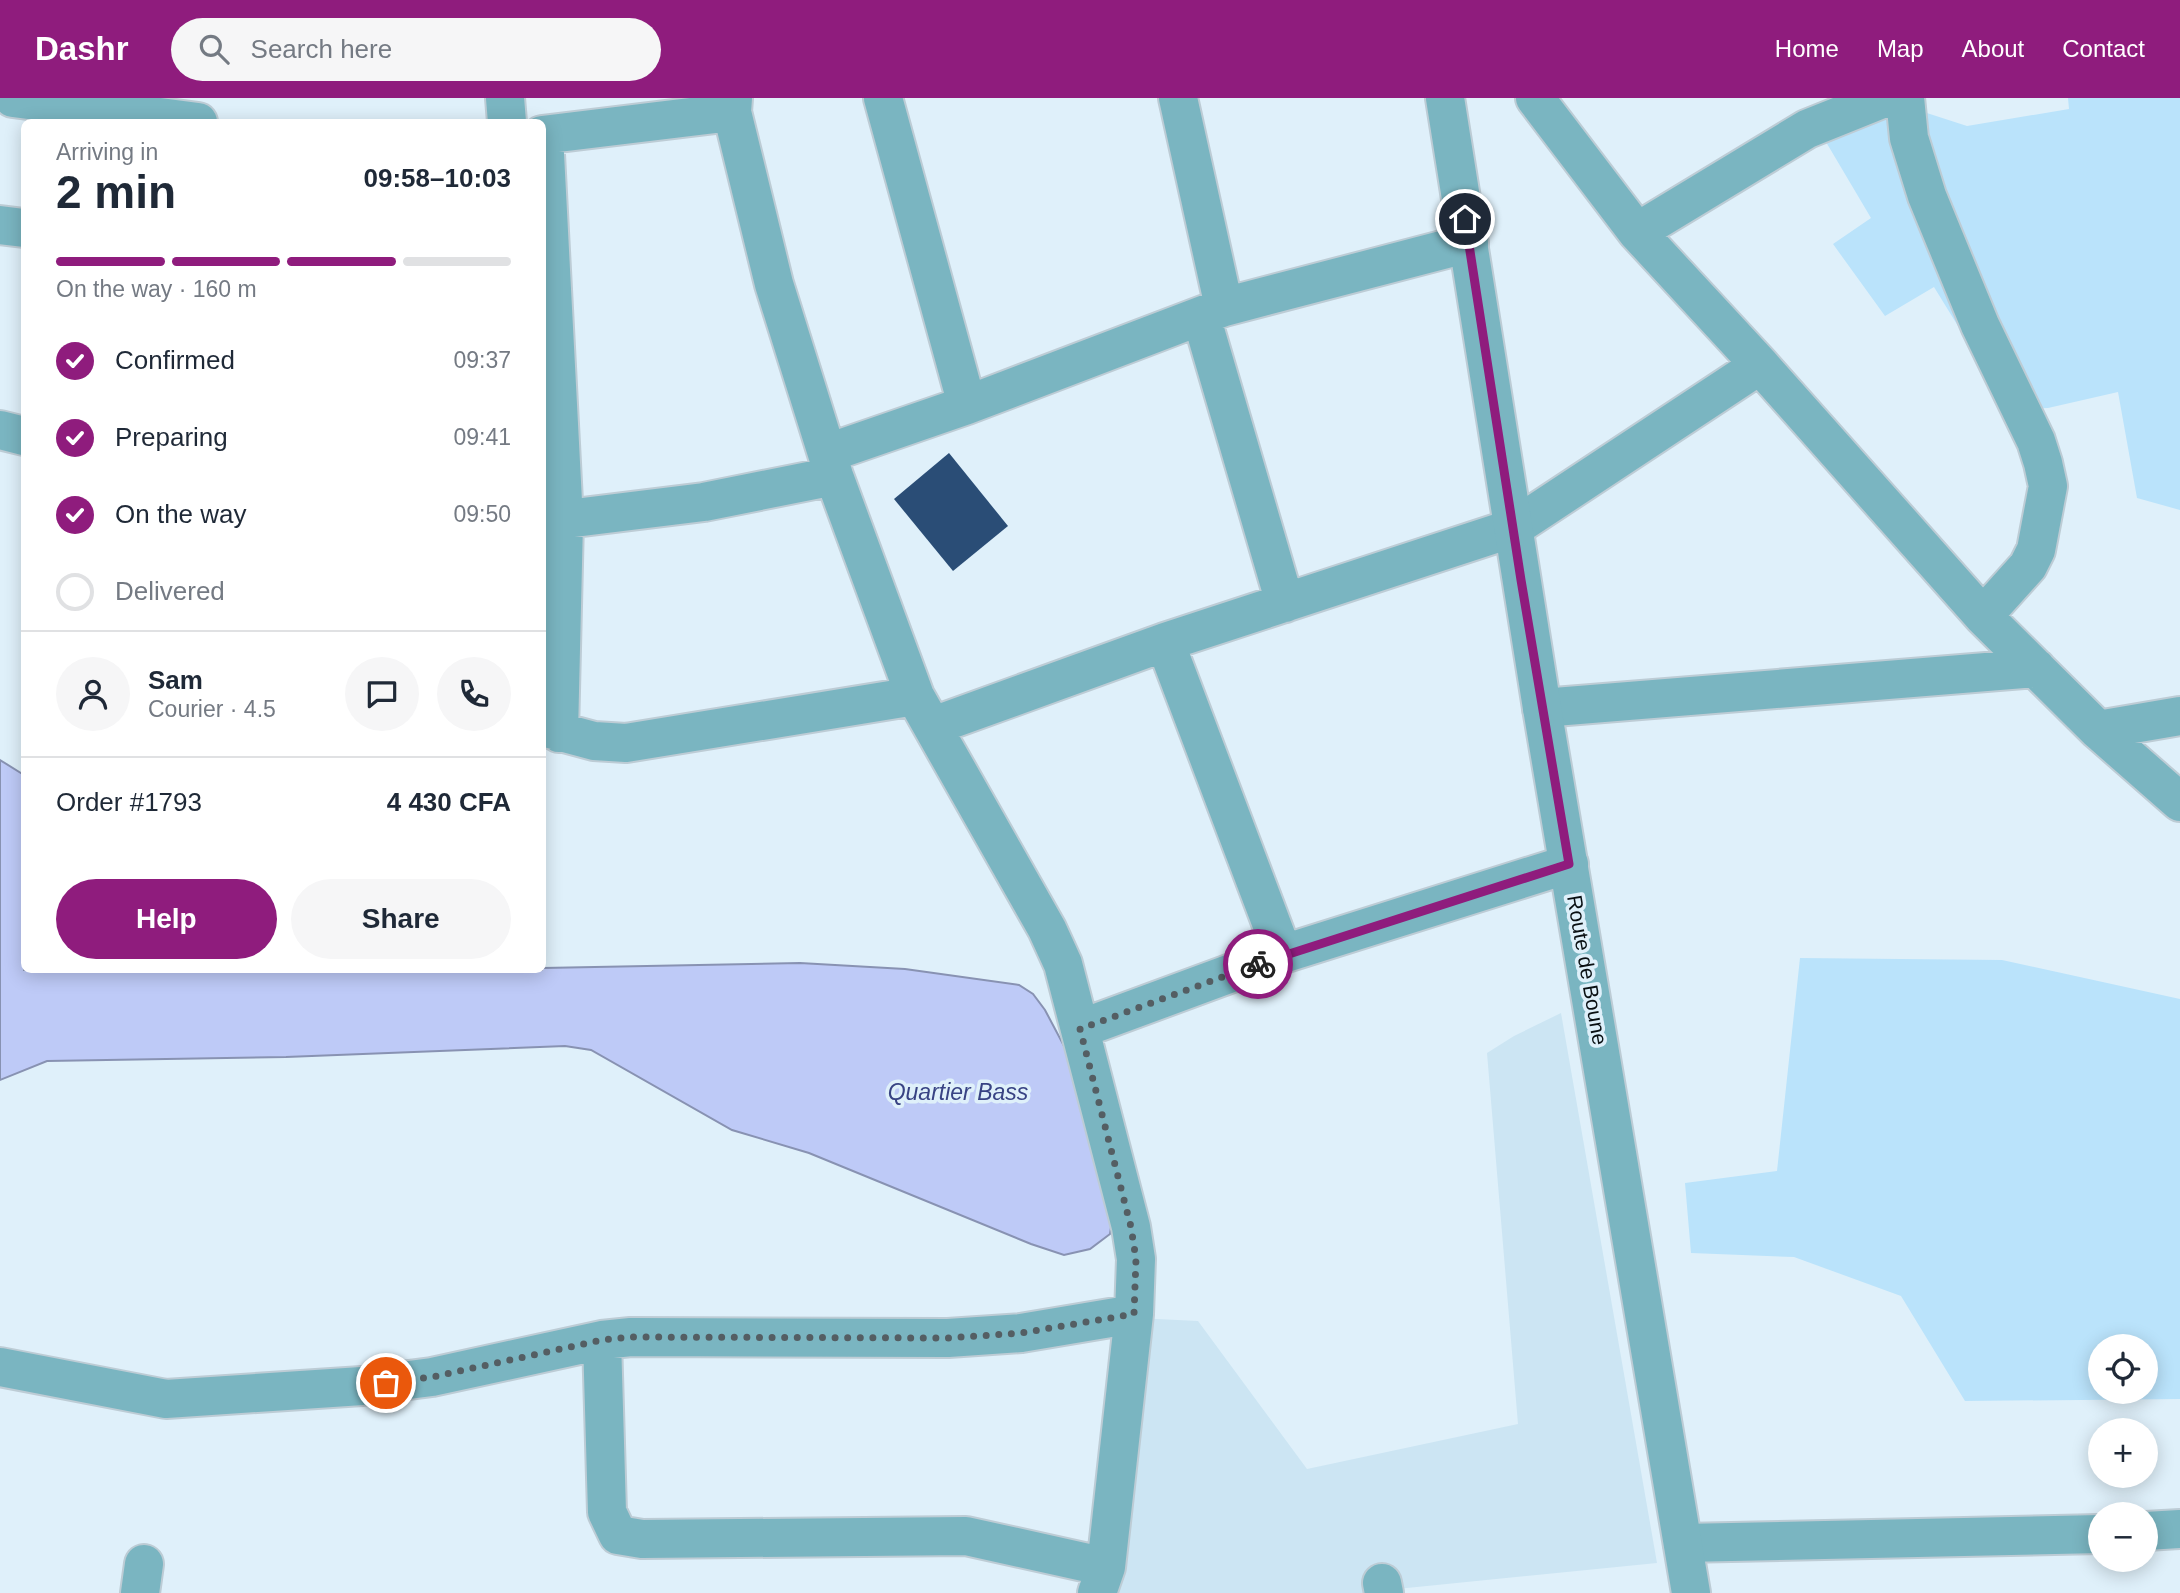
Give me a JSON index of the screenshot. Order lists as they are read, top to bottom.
{
  "streets": {
    "street": ["Route de Boune"]
  },
  "water": ["Quartier Bass"],
  "page": {
    "header": "Dashr",
    "search": "Search here",
    "nav": [
      "Home",
      "Map",
      "About",
      "Contact"
    ],
    "heading": ["2 min", "Arriving in", "09:58–10:03"],
    "panel": [
      "Sam",
      "Courier · 4.5",
      "Order #1793",
      "4 430 CFA"
    ],
    "bar": "On the way · 160 m",
    "list": [
      ["Confirmed", "09:37"],
      ["Preparing", "09:41"],
      ["On the way", "09:50"],
      "Delivered"
    ],
    "buttons": ["Help", "Share"],
    "map_buttons": ["+", "−"]
  }
}
